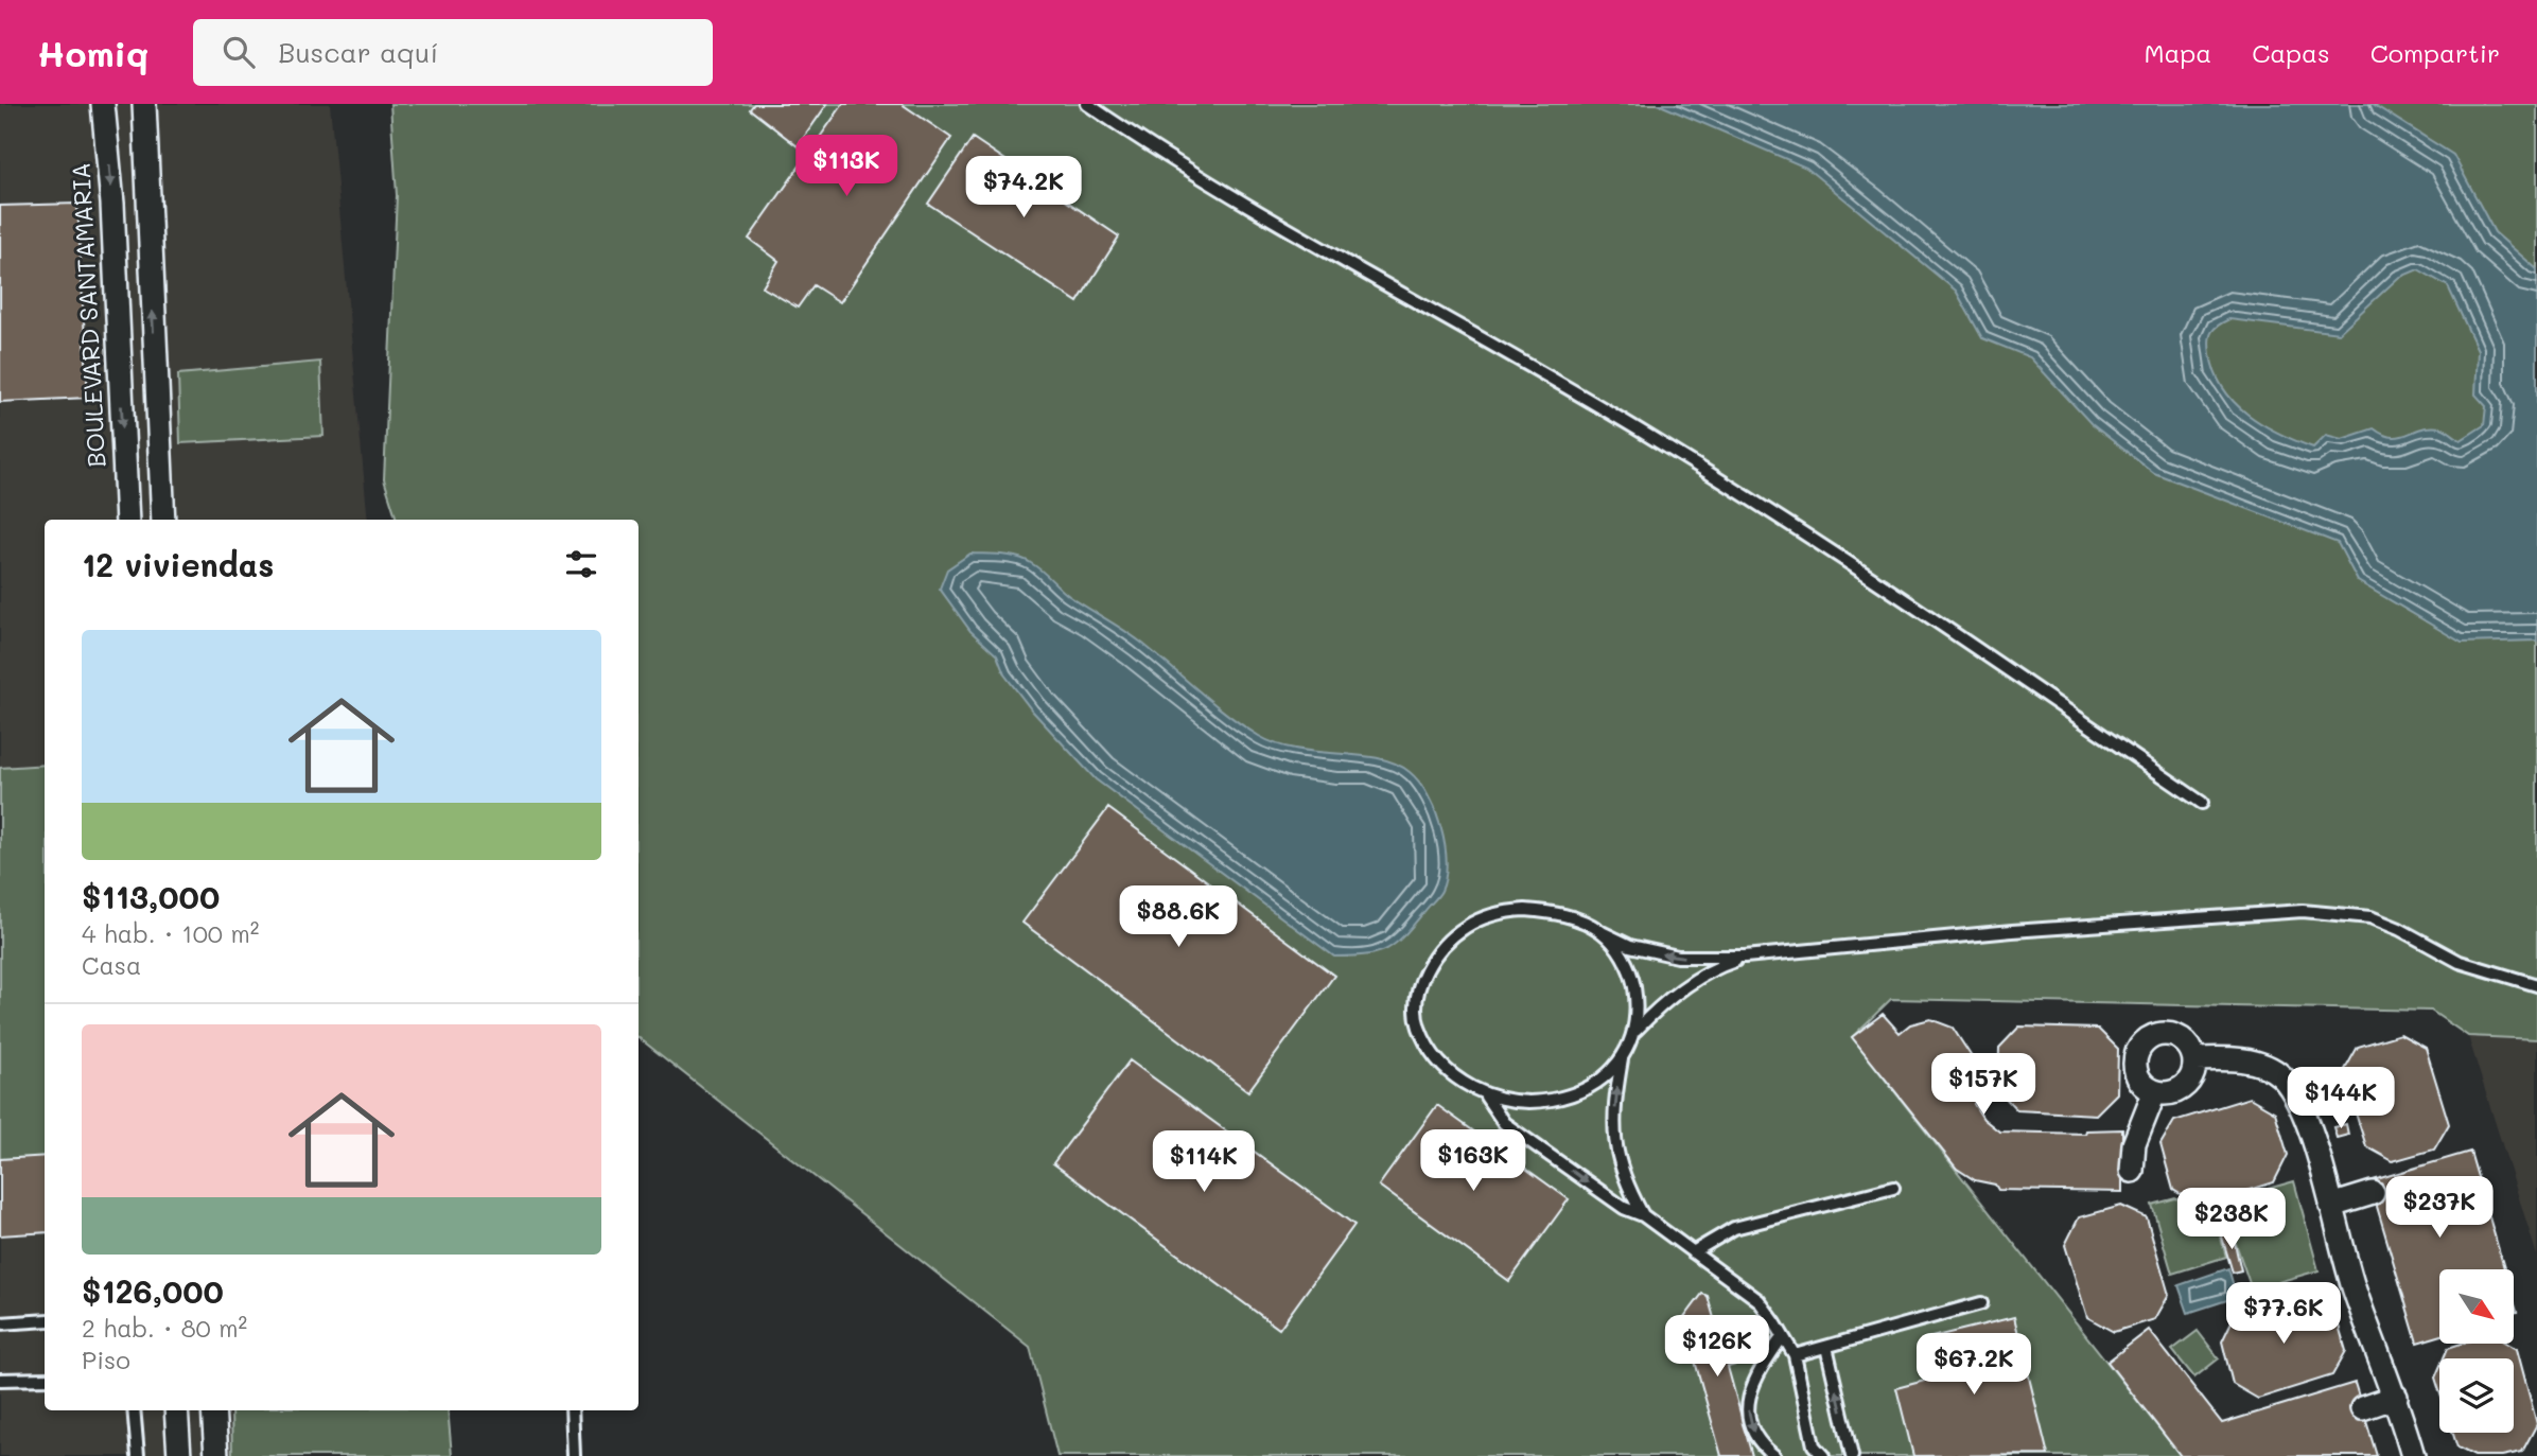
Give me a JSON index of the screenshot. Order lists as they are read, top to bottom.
{
  "streets": {
    "street": ["BOULEVARD SANTAMARIA"]
  },
  "north": "bottom right",
  "page": {
    "header": "Homiq",
    "search": "Buscar aquí",
    "nav": ["Mapa", "Capas", "Compartir"],
    "price": [
      "$113K",
      "$74.2K",
      "$88.6K",
      "$157K",
      "$144K",
      "$163K",
      "$114K",
      "$237K",
      "$238K",
      "$77.6K",
      "$126K",
      "$67.2K"
    ],
    "heading": "12 viviendas",
    "list": [
      {
        "name": "$113,000",
        "note": "4 hab. · 100 m² · Casa"
      },
      {
        "name": "$126,000",
        "note": "2 hab. · 80 m² · Piso"
      }
    ]
  }
}
